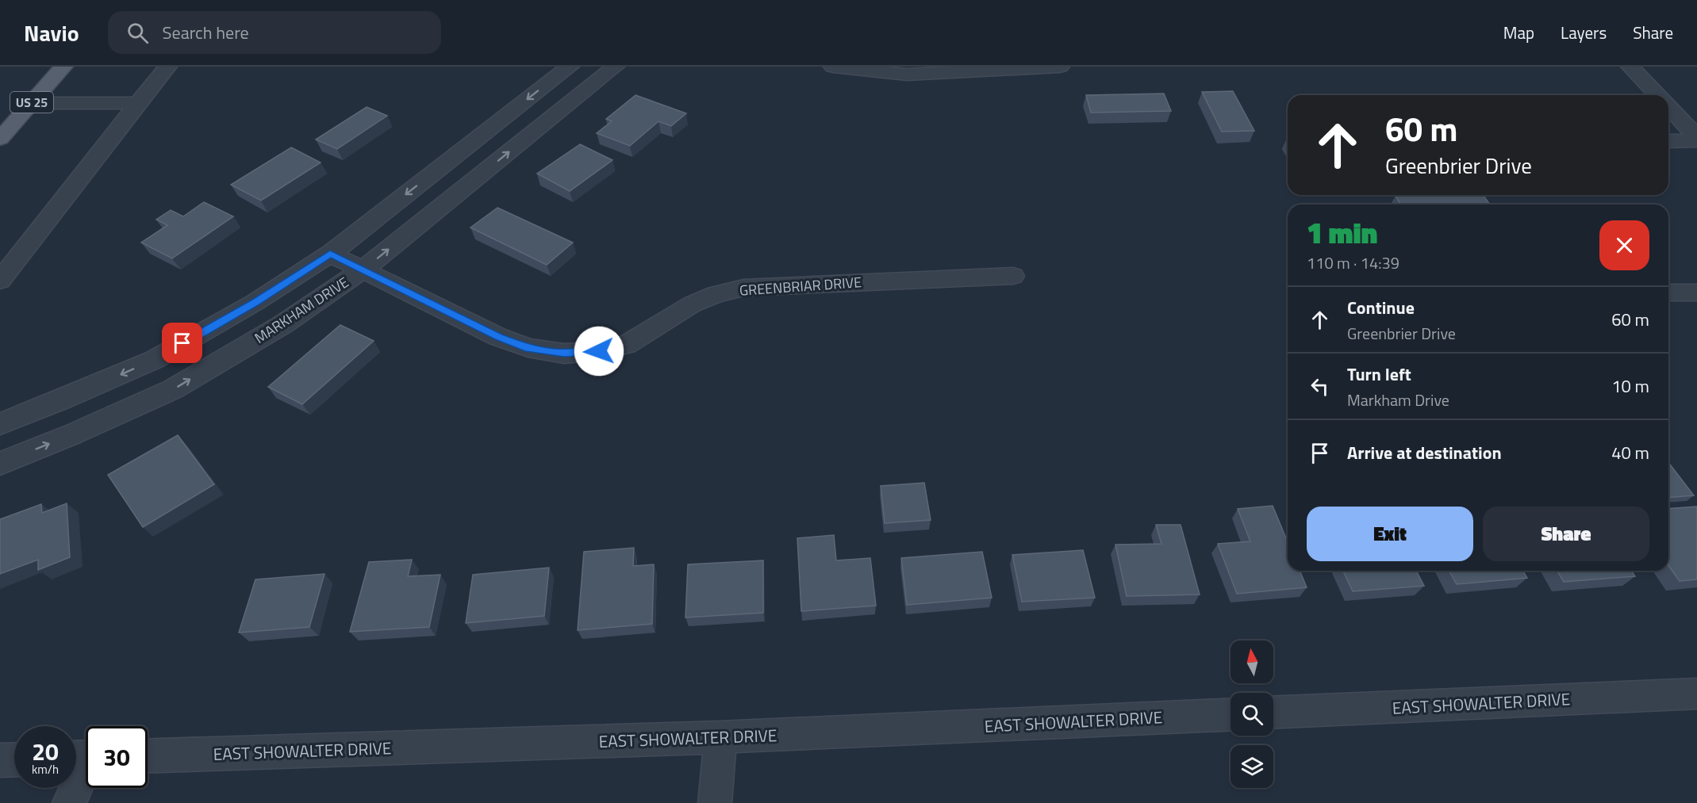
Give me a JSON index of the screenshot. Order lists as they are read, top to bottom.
{
  "streets": {
    "main road": ["US 25"],
    "street": ["GREENBRIAR DRIVE", "MARKHAM DRIVE", "EAST SHOWALTER DRIVE"]
  },
  "crossings": [
    ["GREENBRIAR DRIVE", "MARKHAM DRIVE"]
  ],
  "north": "top",
  "page": {
    "header": "Navio",
    "search": "Search here",
    "nav": ["Map", "Layers", "Share"],
    "turn": ["60 m", "Greenbrier Drive"],
    "heading": ["1 min", "110 m · 14:39"],
    "list": [
      {
        "name": "Continue",
        "note": "Greenbrier Drive",
        "value": "60 m"
      },
      {
        "name": "Turn left",
        "note": "Markham Drive",
        "value": "10 m"
      },
      {
        "name": "Arrive at destination",
        "value": "40 m"
      }
    ],
    "buttons": ["Exit", "Share"],
    "speed": "20 km/h",
    "limit": "30"
  }
}
